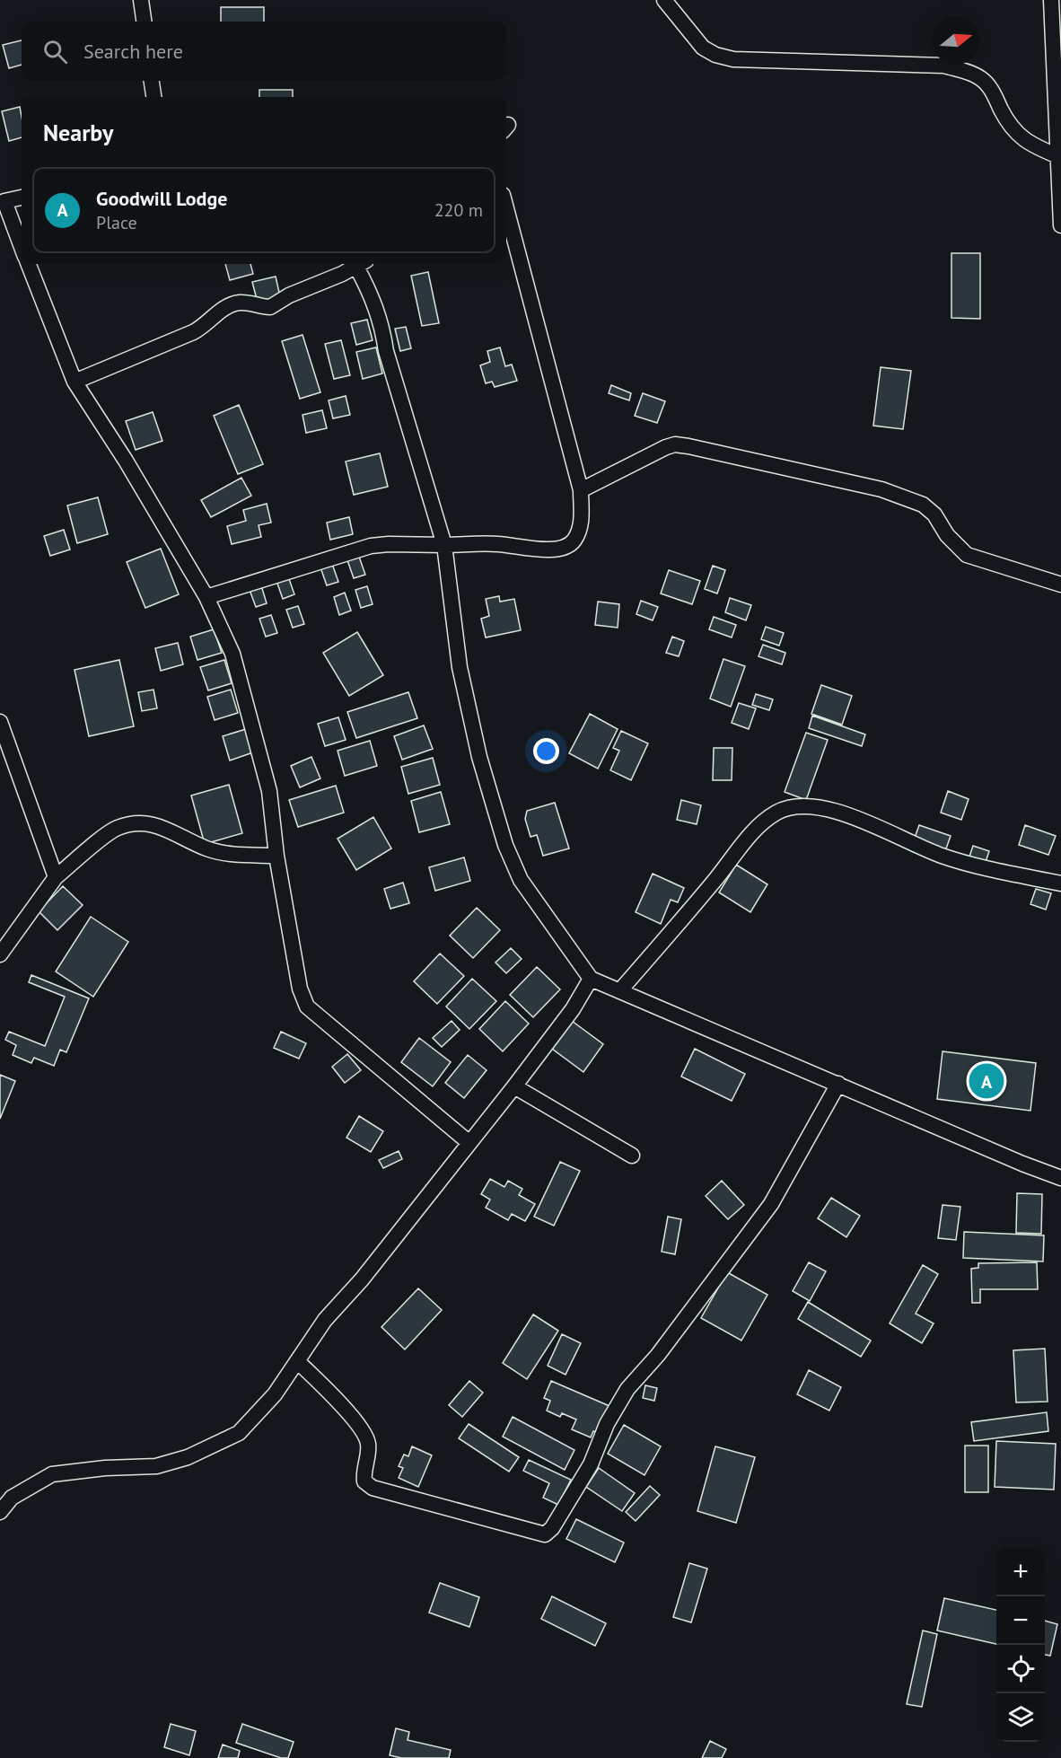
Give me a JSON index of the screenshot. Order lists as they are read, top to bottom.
{
  "north": "right",
  "page": {
    "search": "Search here",
    "heading": "Nearby",
    "list": [
      {
        "mark": "A",
        "name": "Goodwill Lodge",
        "note": "Place",
        "value": "220 m"
      }
    ],
    "pins": "A",
    "map_buttons": ["+", "−"]
  }
}
